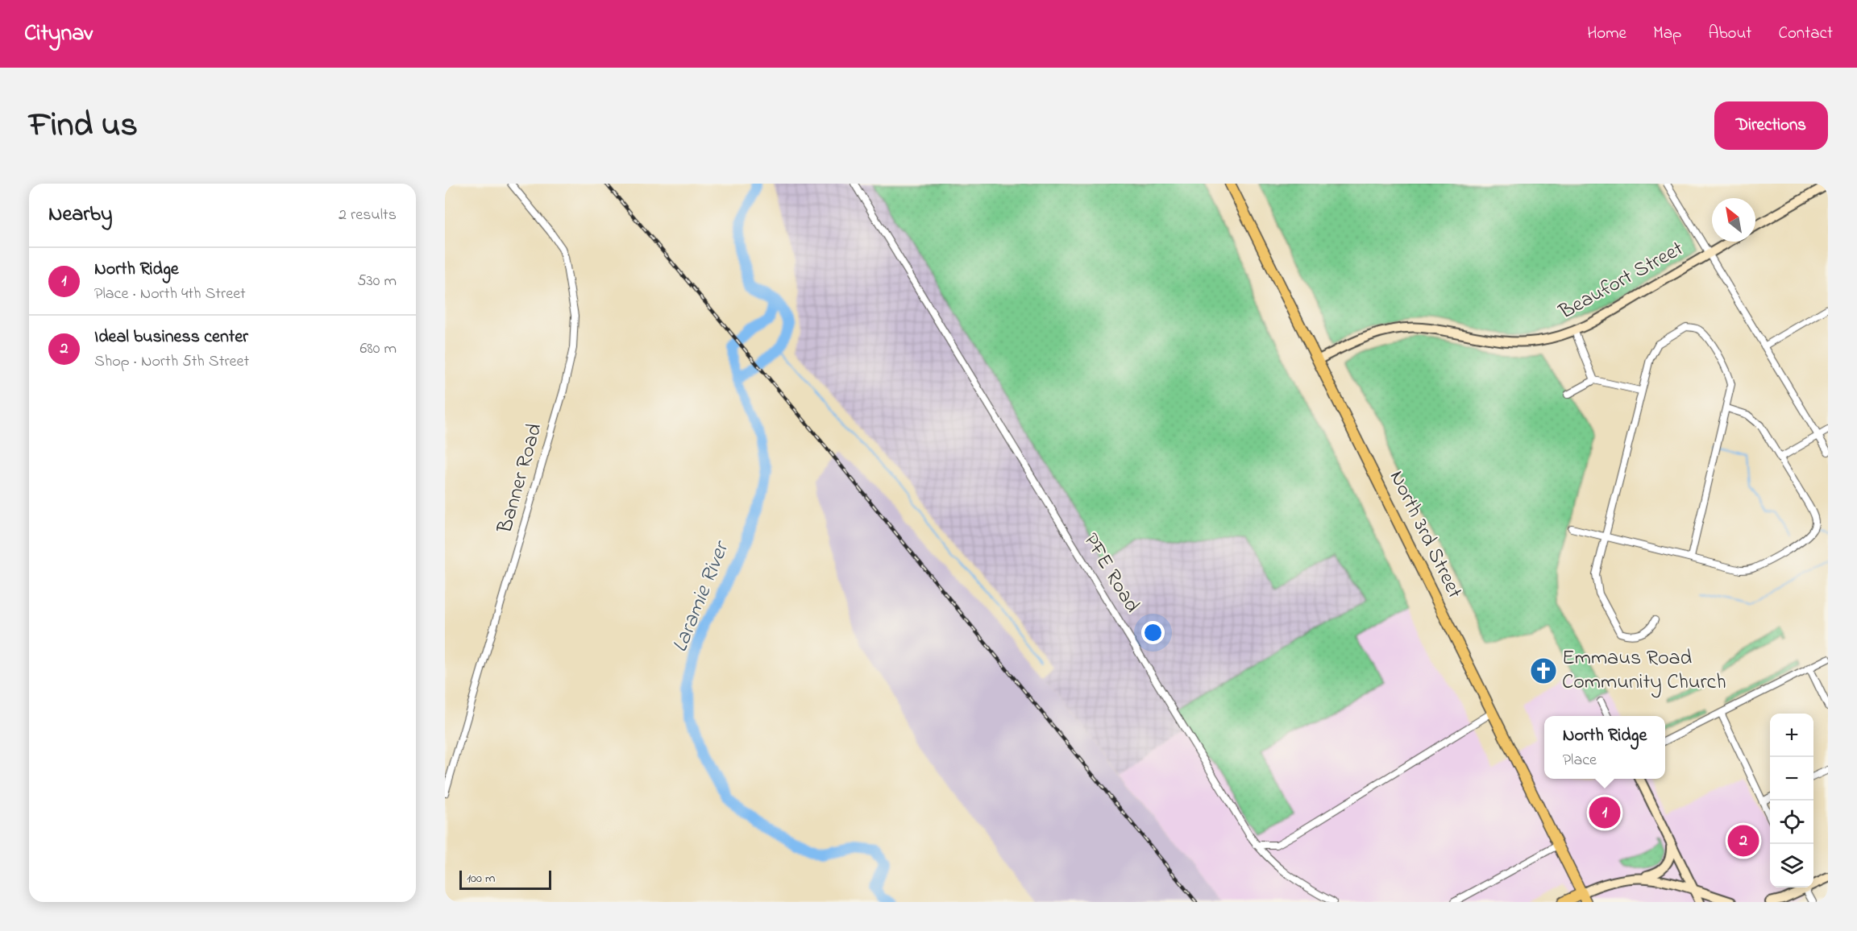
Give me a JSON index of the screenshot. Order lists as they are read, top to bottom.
{
  "streets": {
    "main road": ["North 3rd Street"],
    "street": ["Beaufort Street", "Banner Road", "PFE Road"]
  },
  "crossings": [
    ["Beaufort Street", "North 3rd Street"]
  ],
  "water": ["Laramie River"],
  "places": {
    "church": ["Emmaus Road Community Church"]
  },
  "scale_bar": "100 m",
  "north": "top left",
  "page": {
    "header": "Citynav",
    "nav": [
      "Home",
      "Map",
      "About",
      "Contact"
    ],
    "title": "Find us",
    "buttons": "Directions",
    "heading": ["Nearby", "2 results"],
    "list": [
      {
        "mark": "1",
        "name": "North Ridge",
        "note": "Place · North 4th Street",
        "value": "530 m"
      },
      {
        "mark": "2",
        "name": "Ideal business center",
        "note": "Shop · North 5th Street",
        "value": "680 m"
      }
    ],
    "map_buttons": ["+", "−"],
    "popup": ["North Ridge", "Place"],
    "pins": ["1", "2"],
    "scale": "100 m"
  }
}
